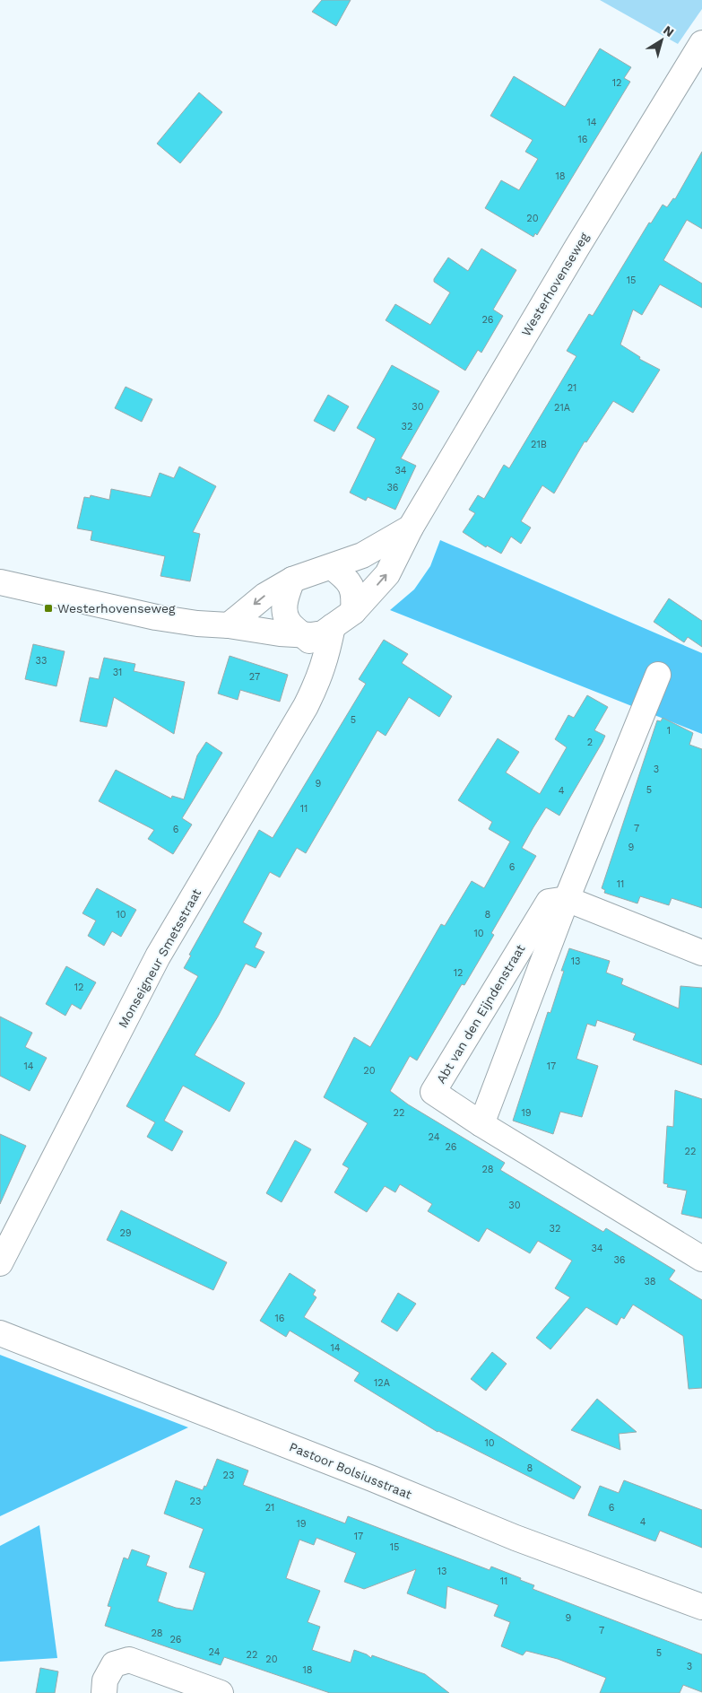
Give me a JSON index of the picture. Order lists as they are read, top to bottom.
{
  "streets": {
    "street": [
      "Westerhovenseweg",
      "Monseigneur Smetsstraat",
      "Abt van den Eijndenstraat",
      "Pastoor Bolsiusstraat"
    ]
  },
  "crossings": [
    ["Westerhovenseweg", "Monseigneur Smetsstraat"]
  ],
  "places": {
    "transit": ["Westerhovenseweg"]
  },
  "house_numbers": [
    "12",
    "14",
    "16",
    "18",
    "20",
    "15",
    "26",
    "21",
    "30",
    "21A",
    "32",
    "21B",
    "34",
    "36",
    "33",
    "31",
    "27",
    "5",
    "1",
    "2",
    "3",
    "9",
    "5",
    "4",
    "11",
    "7",
    "6",
    "9",
    "6",
    "11",
    "10",
    "8",
    "10",
    "13",
    "12",
    "12",
    "14",
    "17",
    "20",
    "22",
    "19",
    "24",
    "26",
    "22",
    "28",
    "30",
    "32",
    "29",
    "34",
    "36",
    "38",
    "16",
    "14",
    "12A",
    "10",
    "8",
    "23",
    "23",
    "21",
    "6",
    "4",
    "19",
    "17",
    "15",
    "13",
    "11",
    "9",
    "7",
    "28",
    "26",
    "24",
    "5",
    "22",
    "20",
    "3",
    "18"
  ],
  "north": "top right"
}
